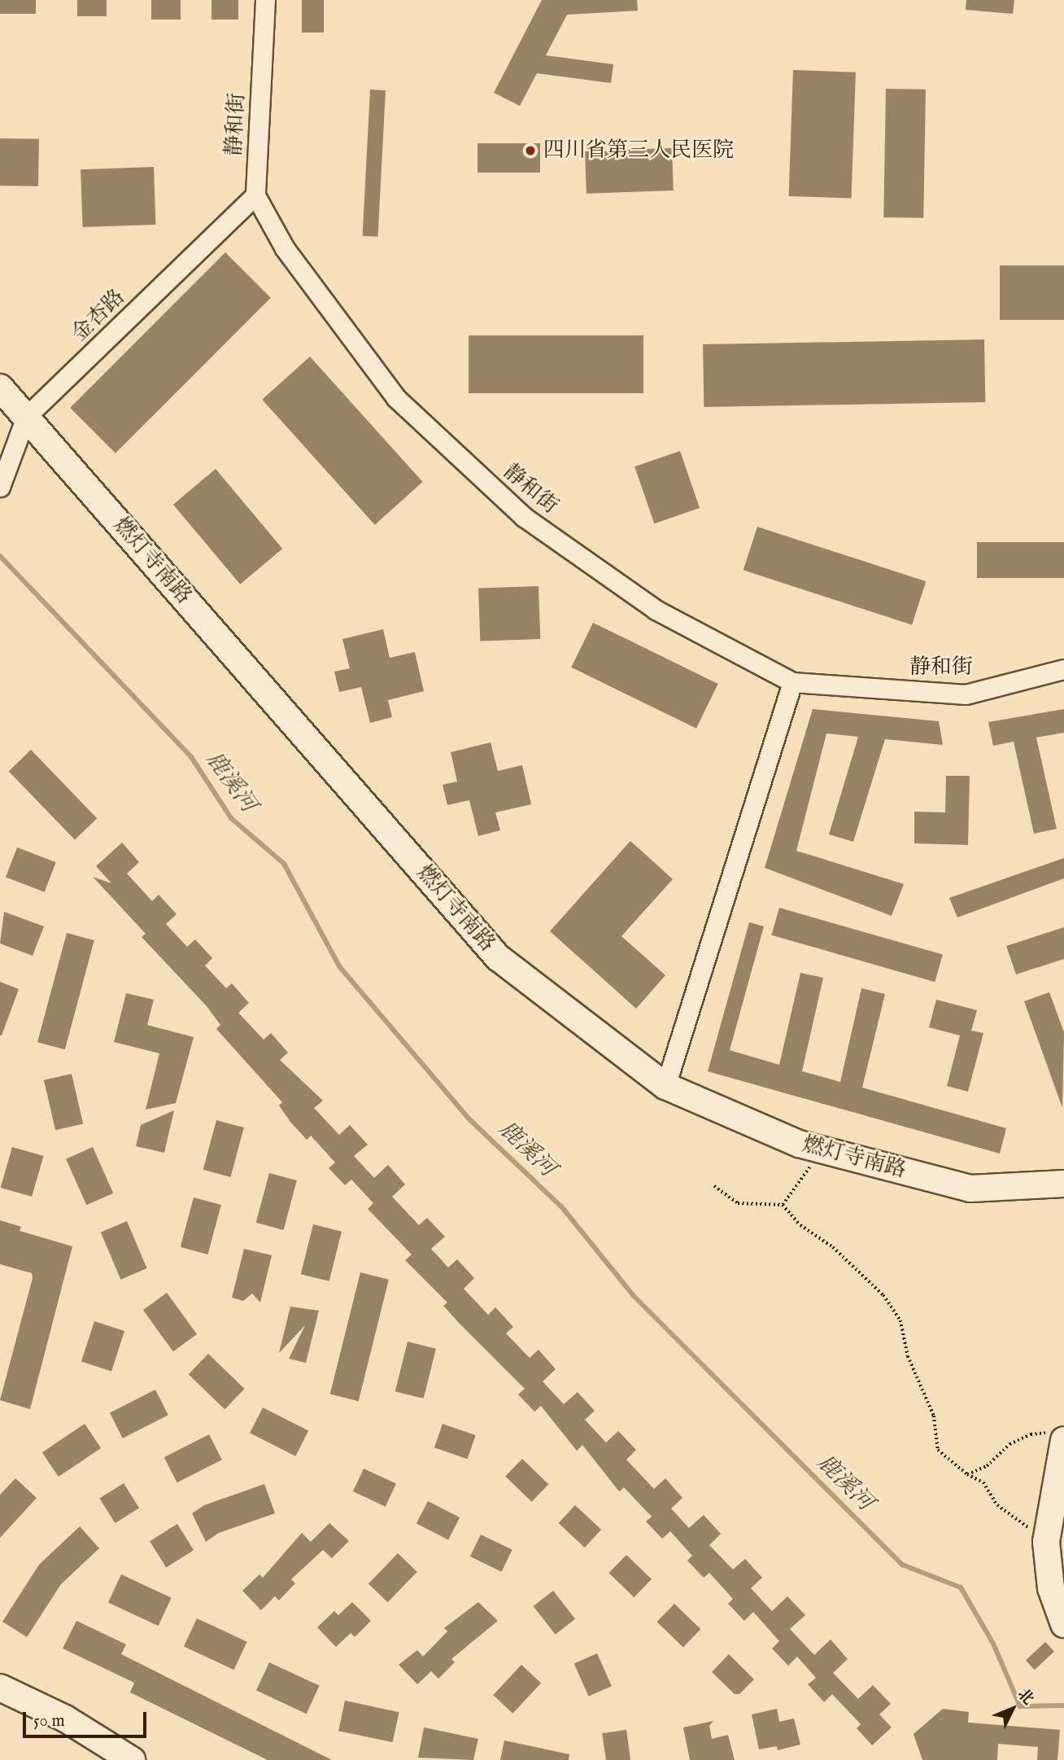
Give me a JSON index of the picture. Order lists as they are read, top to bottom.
{
  "streets": {
    "street": ["静和街", "金杏路", "燃灯寺南路"]
  },
  "crossings": [
    ["静和街", "金杏路"],
    ["金杏路", "燃灯寺南路"]
  ],
  "water": ["鹿溪河"],
  "places": ["四川省第三人民医院"],
  "scale_bar": "50 m",
  "north": "top right"
}
